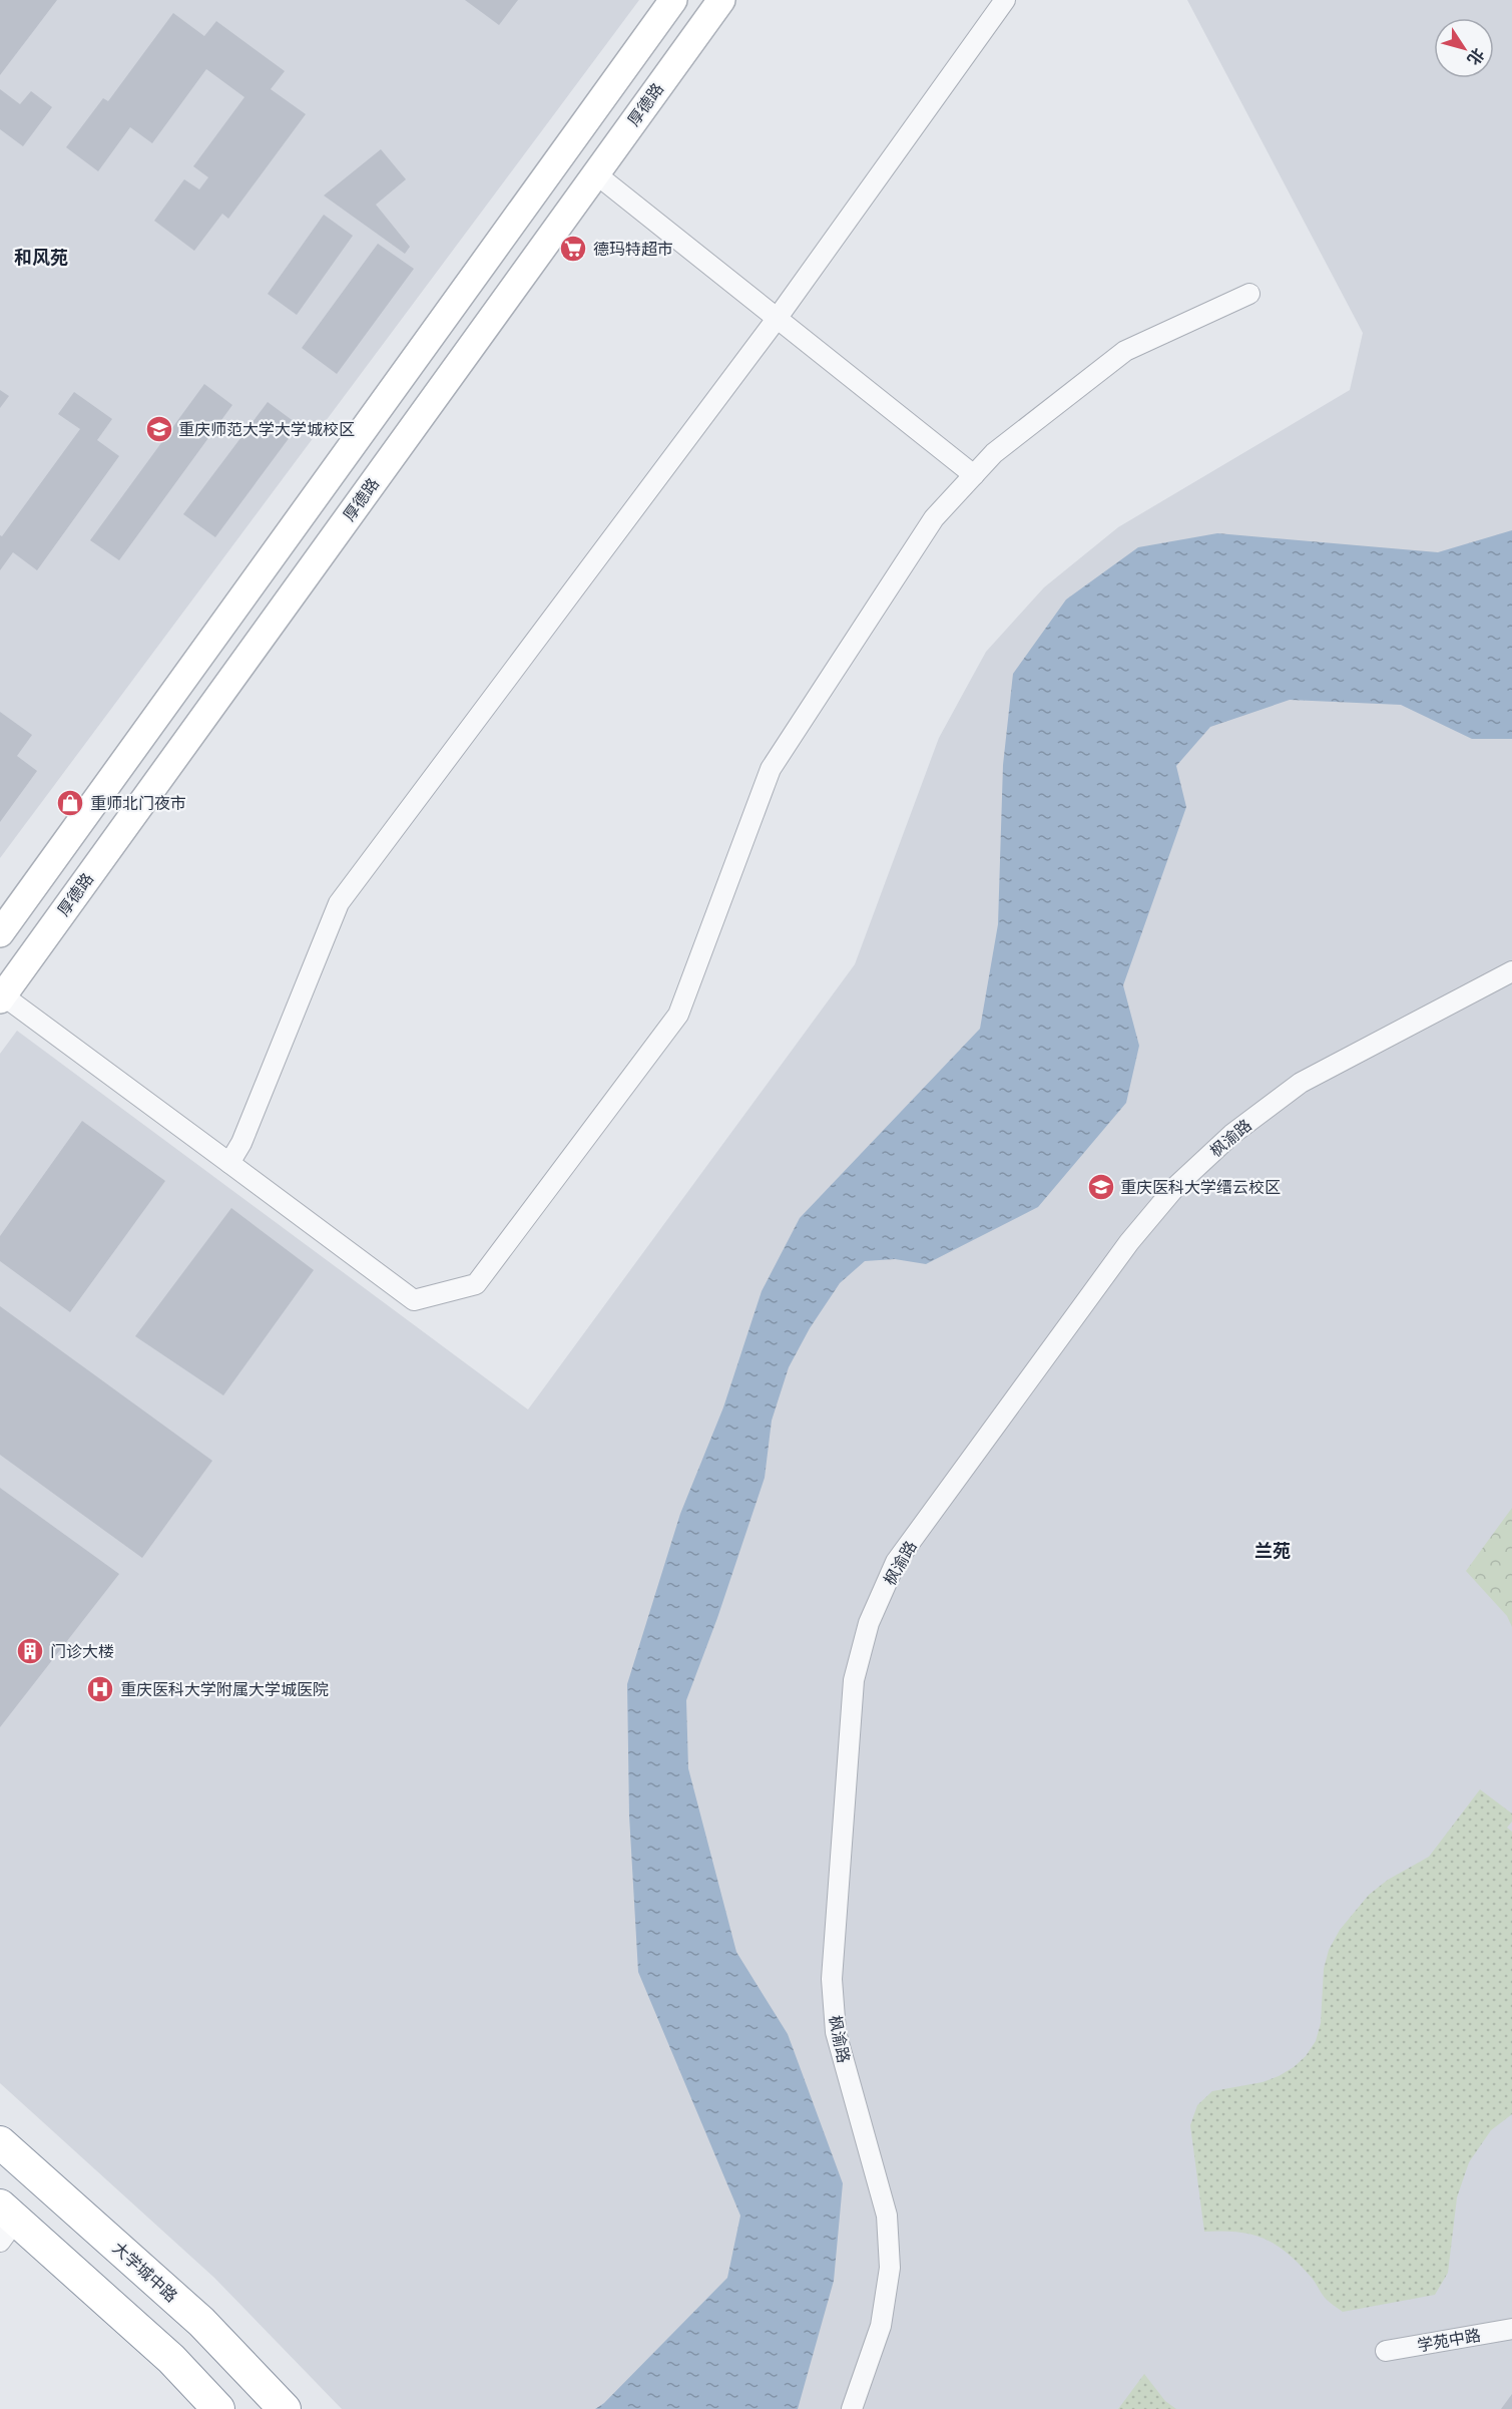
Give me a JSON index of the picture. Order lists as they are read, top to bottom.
{
  "streets": {
    "highway": ["大学城中路"],
    "main road": ["厚德路"],
    "street": ["枫渝路", "学苑中路"]
  },
  "districts": ["和风苑", "兰苑"],
  "places": {
    "supermarket": ["德玛特超市"],
    "school or university": ["重庆师范大学大学城校区", "重庆医科大学缙云校区"],
    "shop": ["重师北门夜市"],
    "building": ["门诊大楼"],
    "hospital": ["重庆医科大学附属大学城医院"]
  },
  "north": "bottom right"
}
